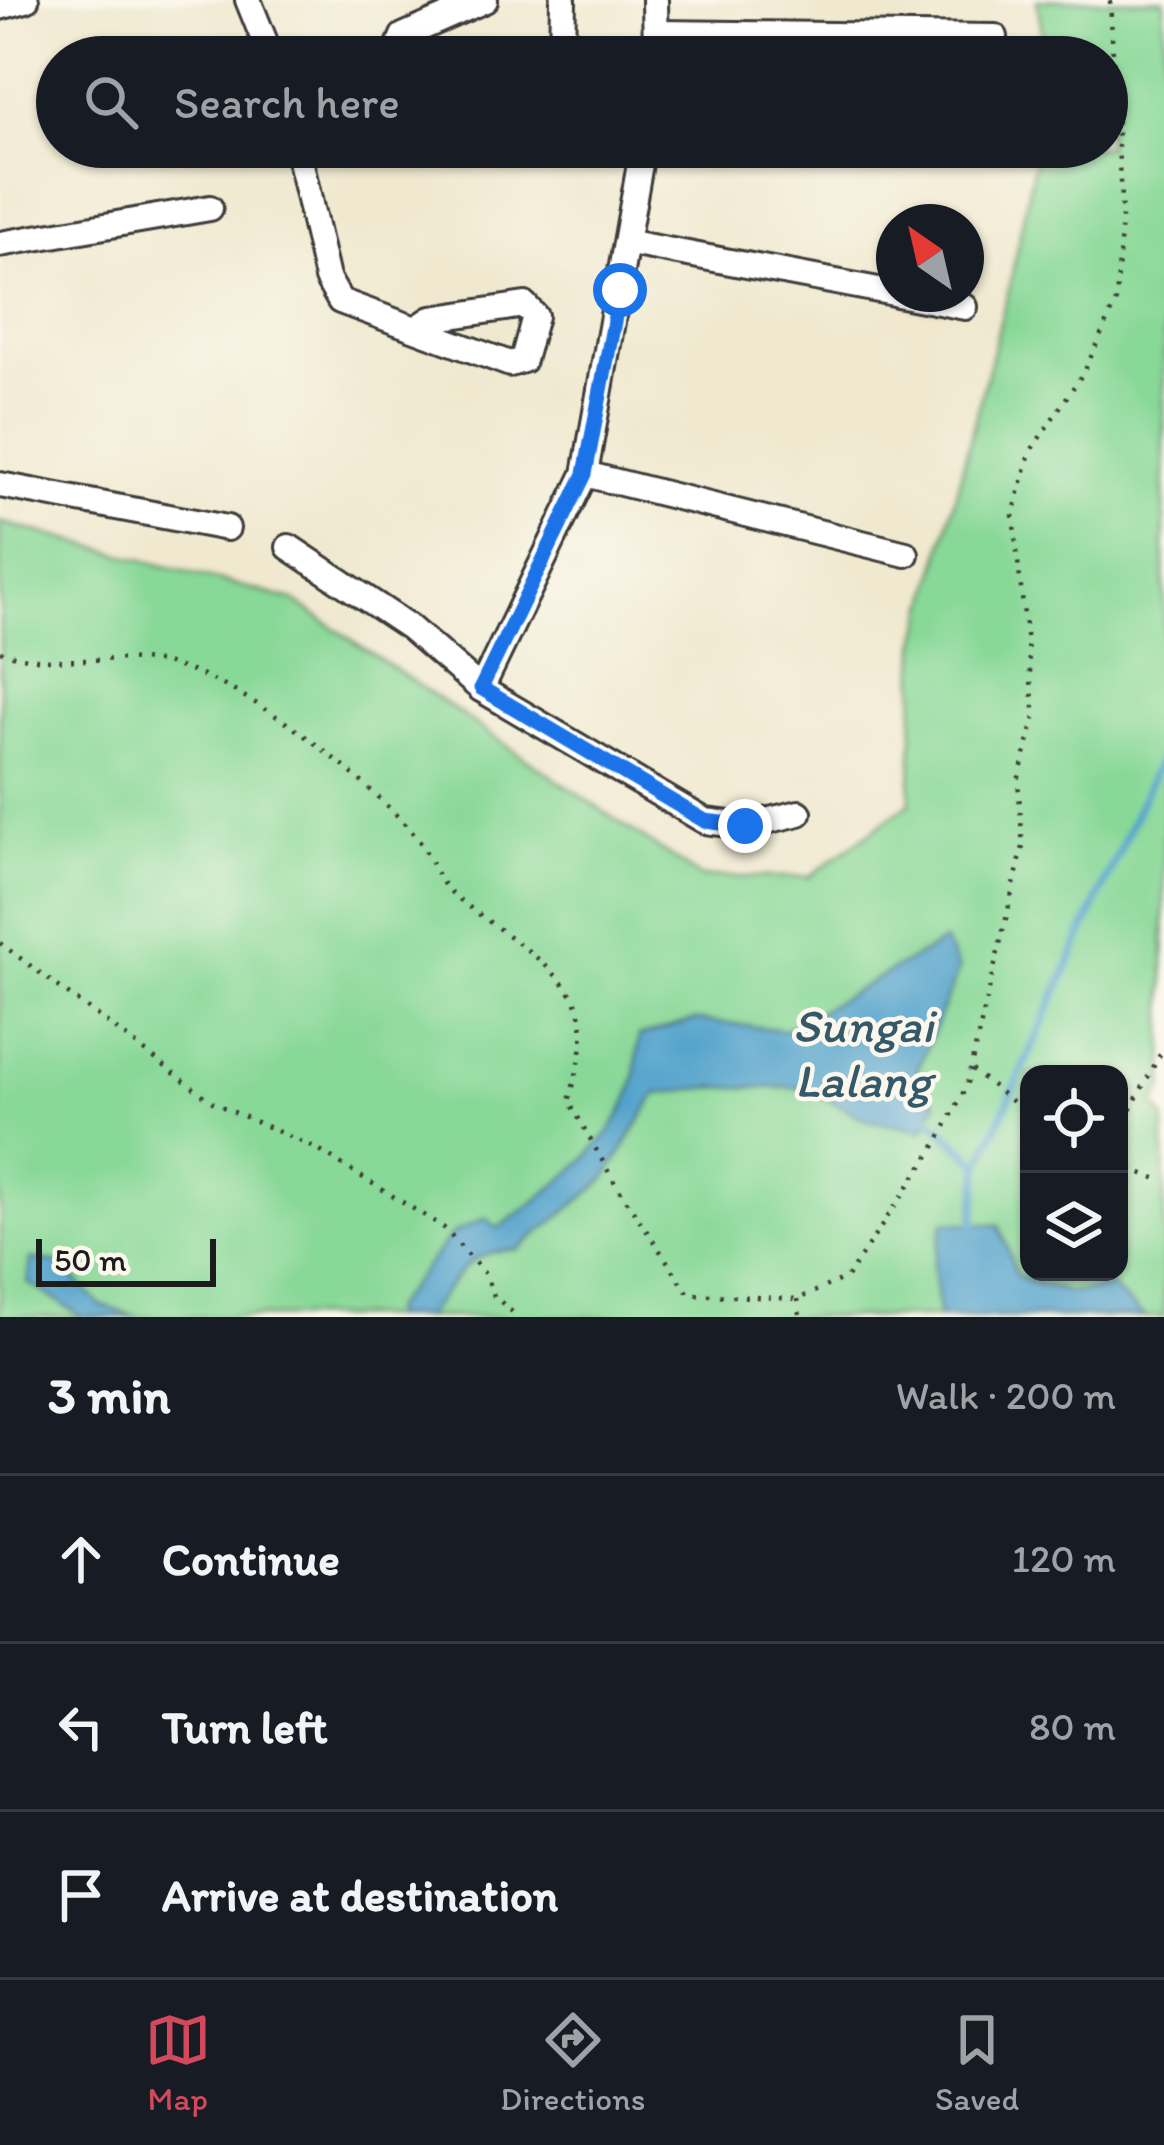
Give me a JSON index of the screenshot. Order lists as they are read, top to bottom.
{
  "water": ["Sungai Lalang"],
  "scale_bar": "50 m",
  "north": "top left",
  "page": {
    "search": "Search here",
    "scale": "50 m",
    "heading": ["3 min", "Walk · 200 m"],
    "list": [
      ["Continue", "120 m"],
      ["Turn left", "80 m"],
      "Arrive at destination"
    ],
    "nav": ["Map", "Directions", "Saved"]
  }
}
